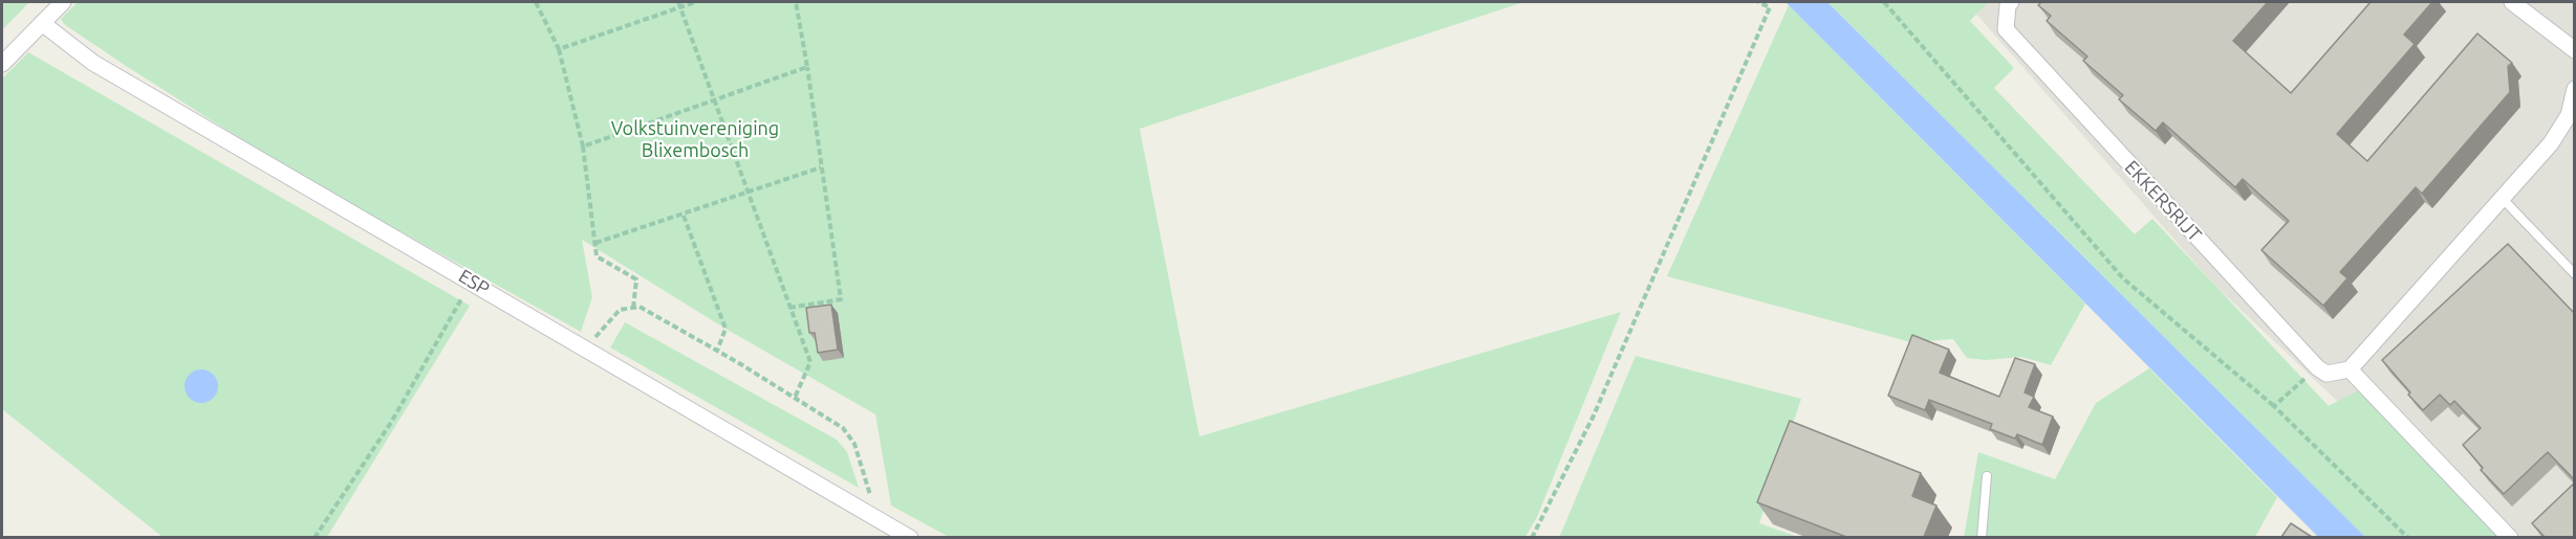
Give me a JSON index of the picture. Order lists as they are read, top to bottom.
{
  "streets": {
    "street": ["EKKERSRIJT", "ESP"]
  },
  "parks": ["Volkstuinvereniging Blixembosch"]
}
